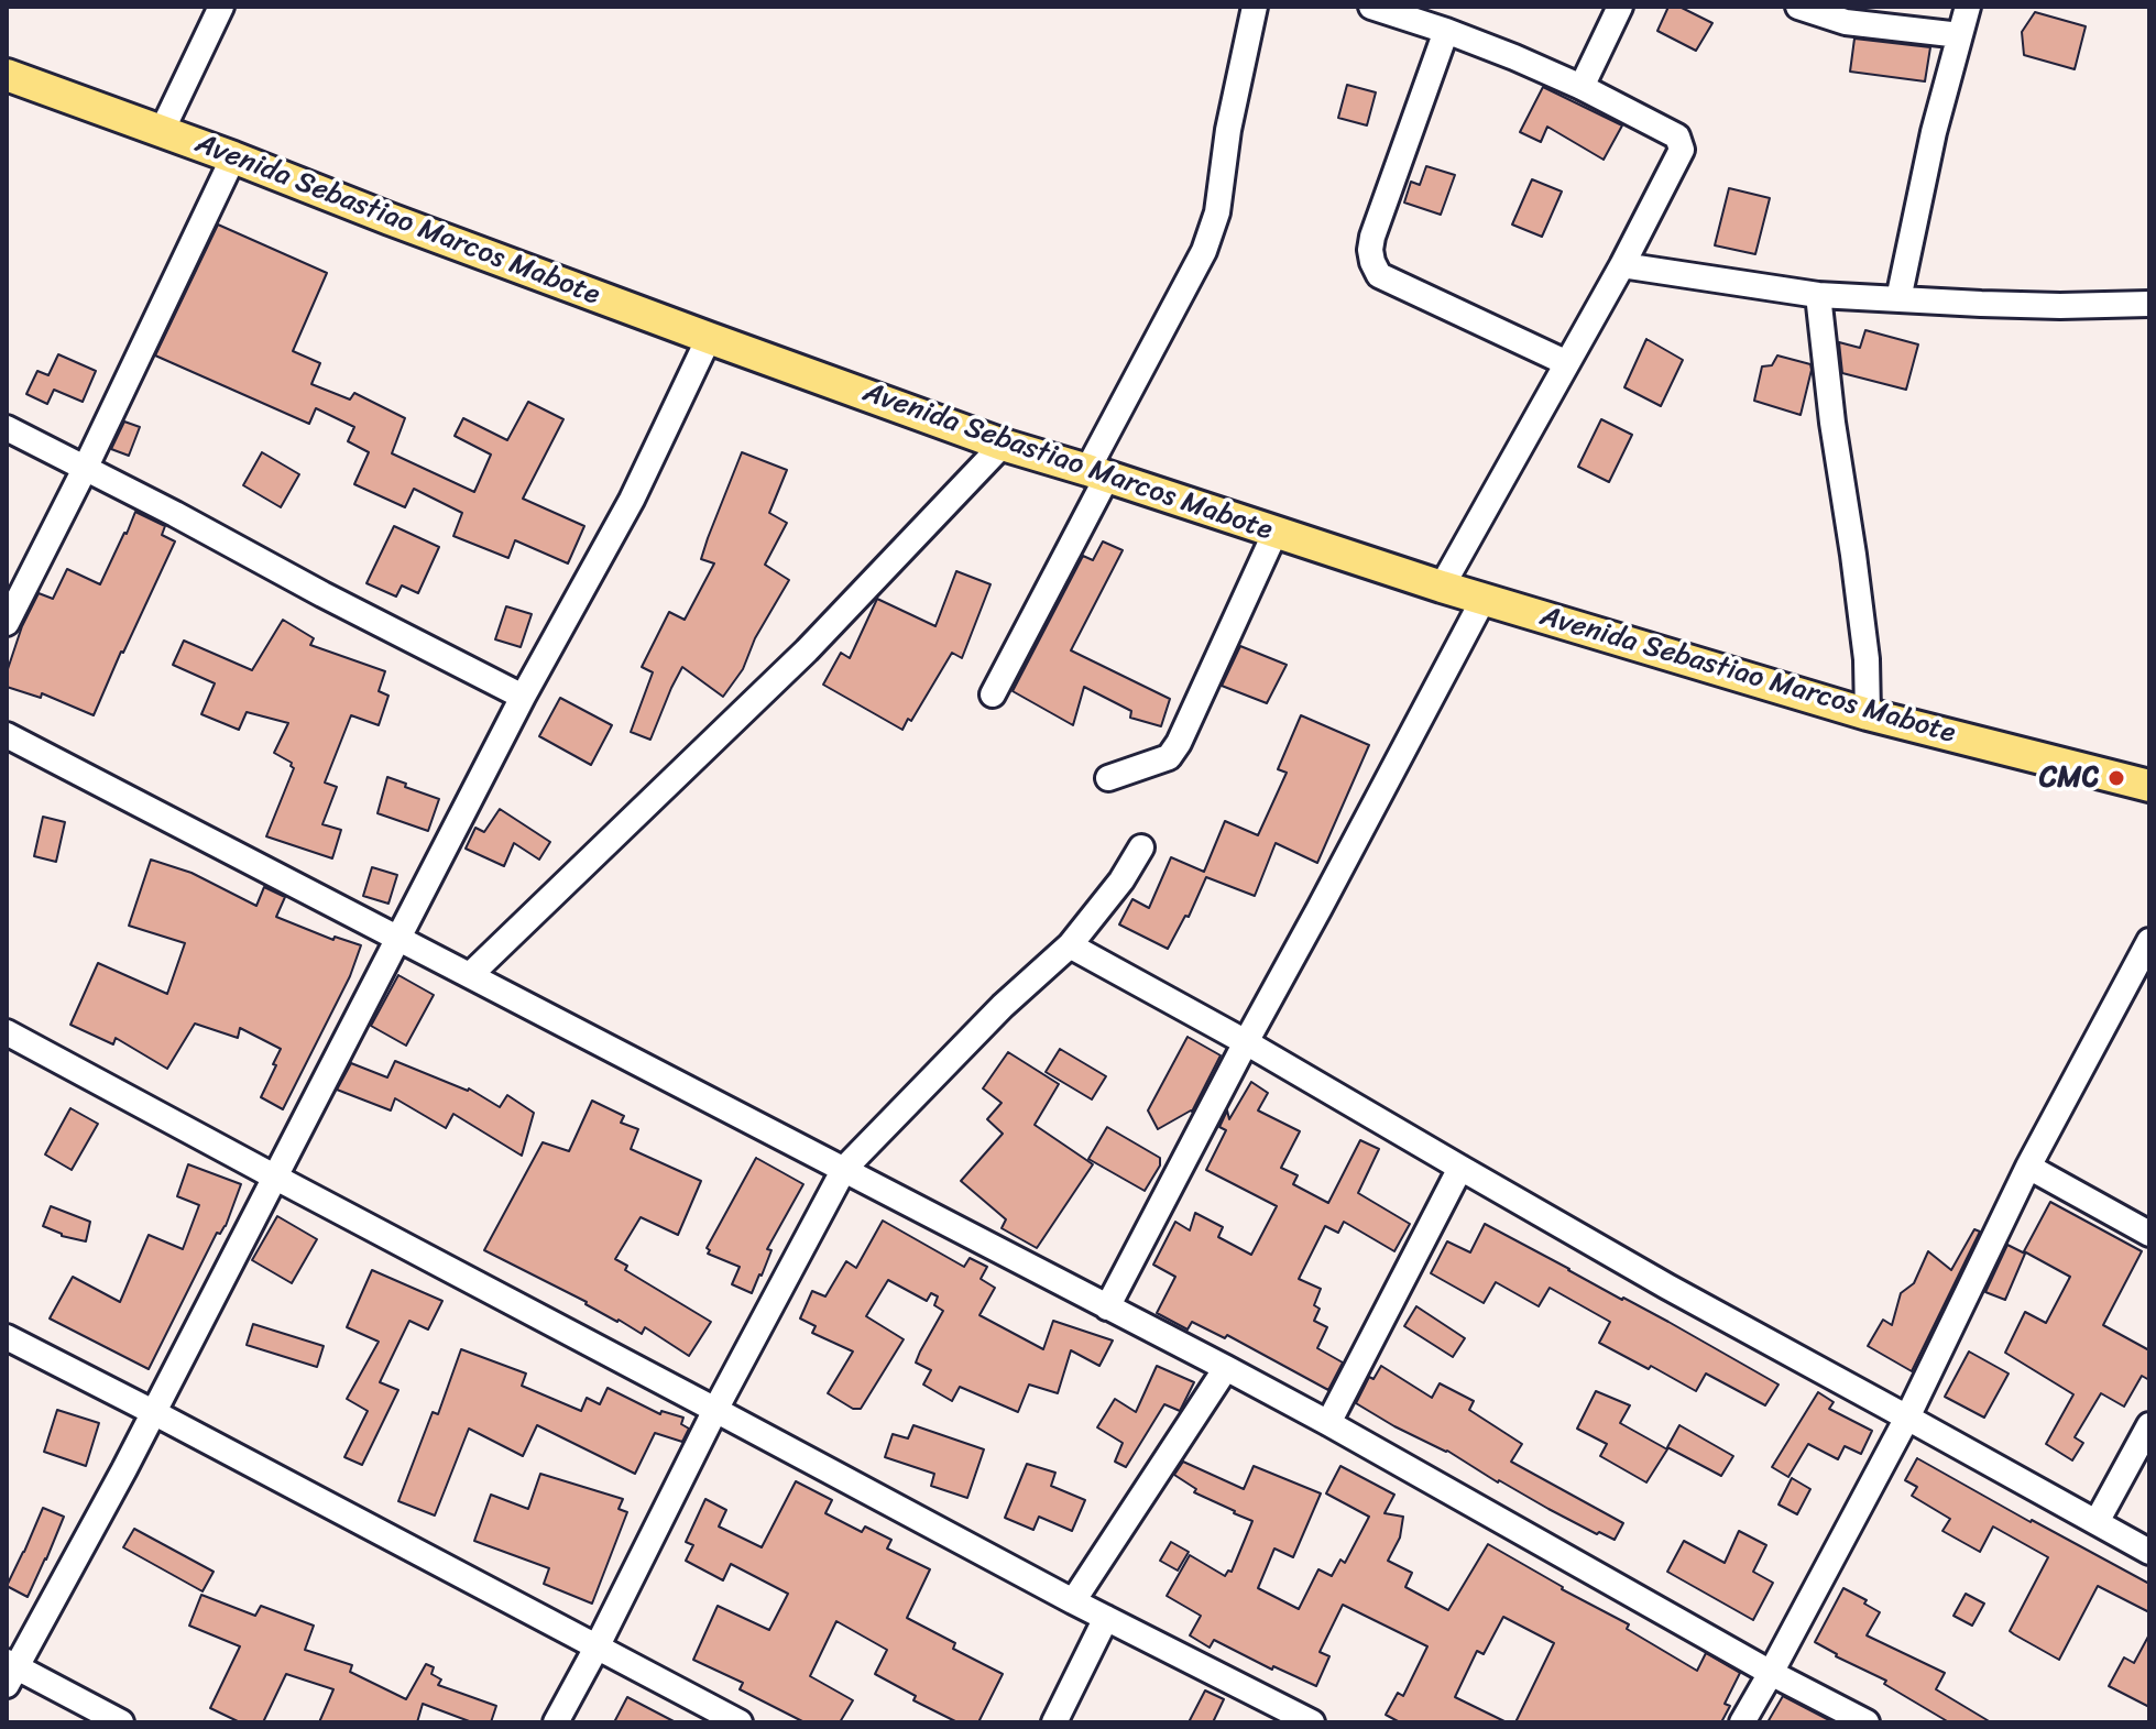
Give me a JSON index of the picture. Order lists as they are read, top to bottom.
{
  "streets": {
    "main road": ["Avenida Sebastiao Marcos Mabote"]
  },
  "places": ["CMC"]
}
